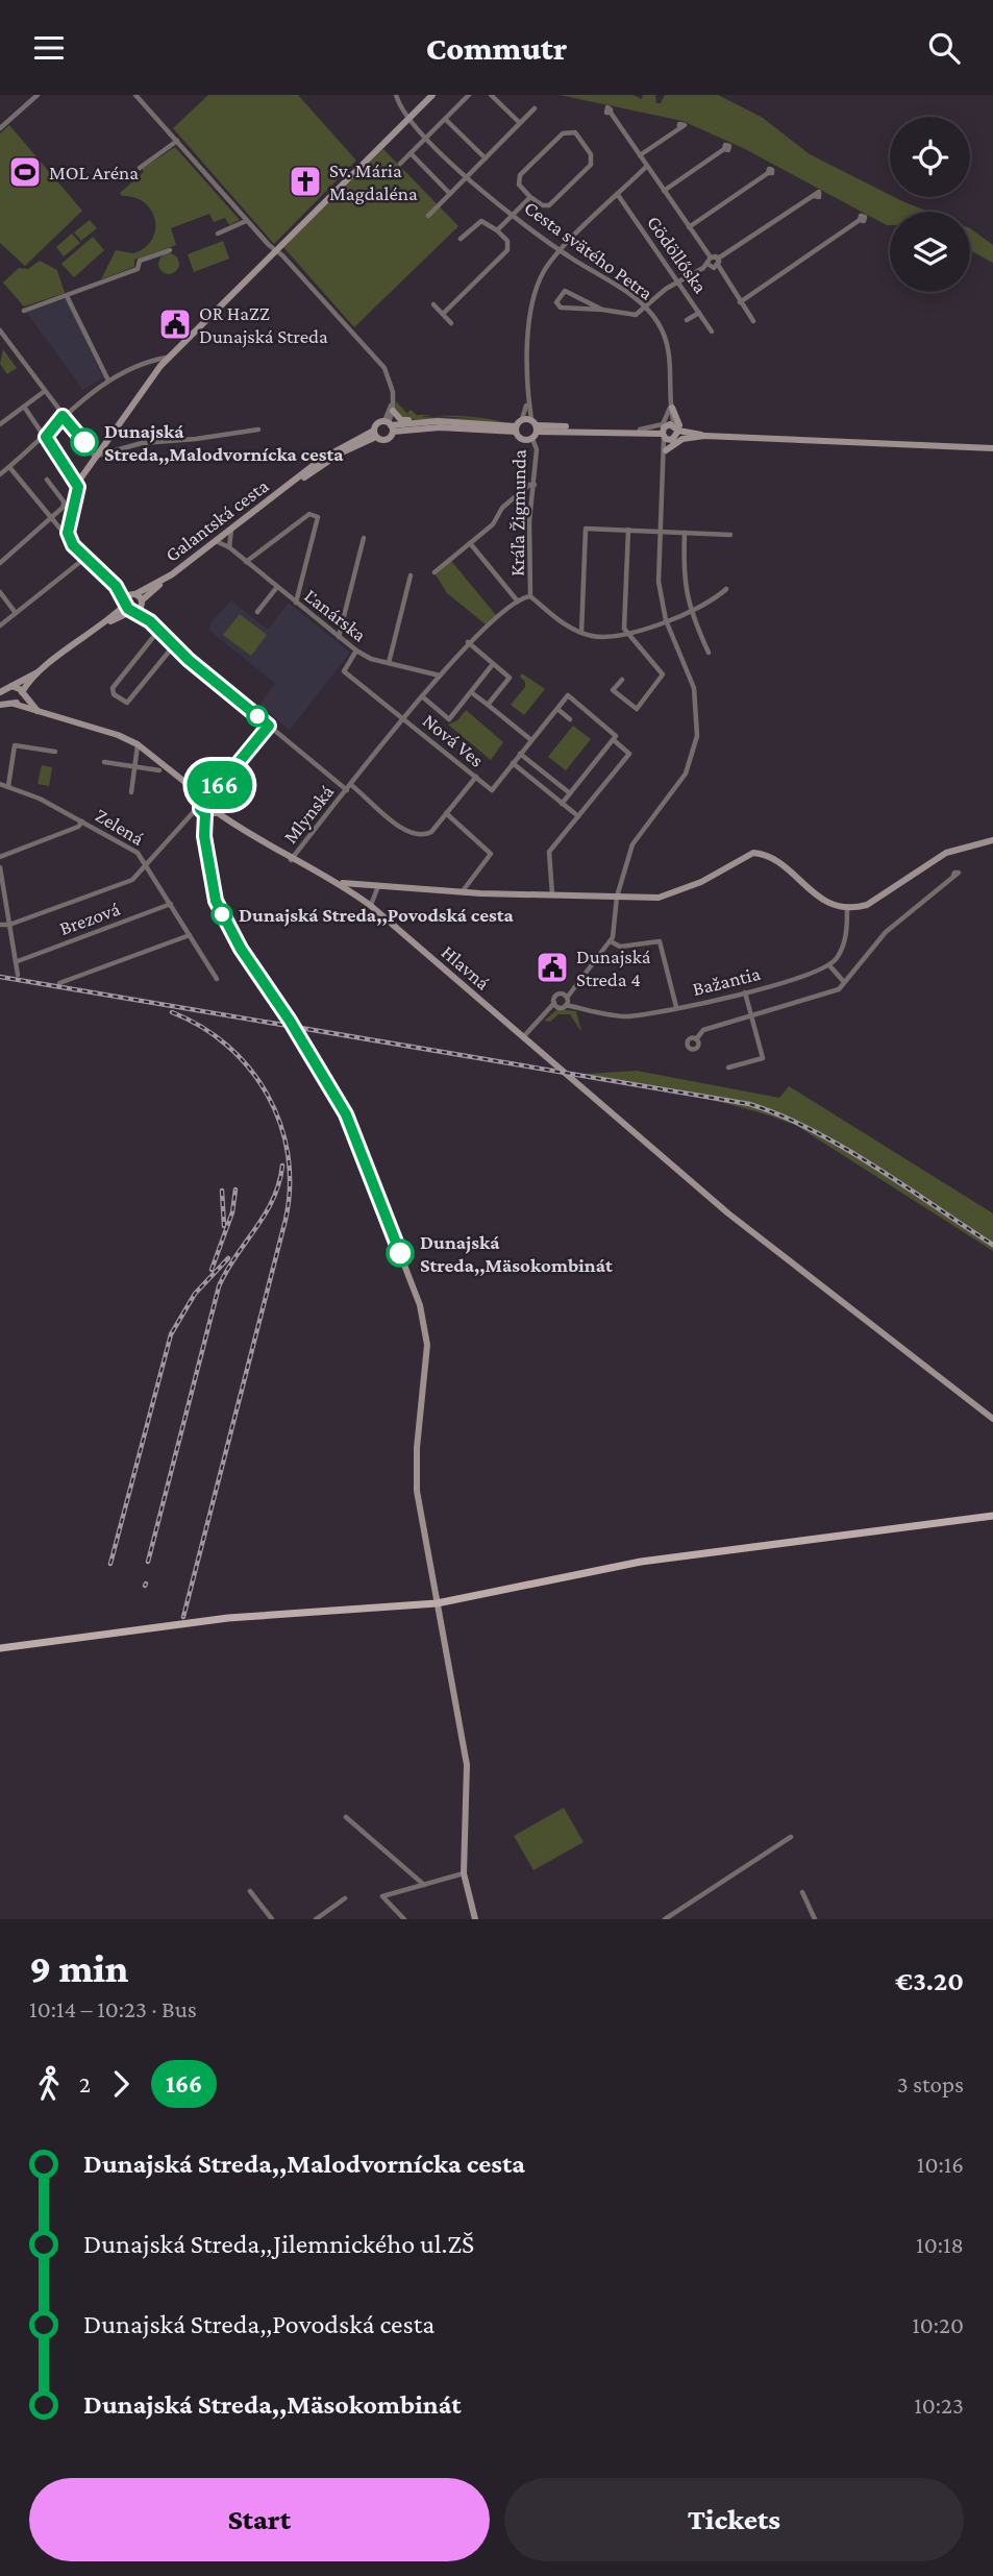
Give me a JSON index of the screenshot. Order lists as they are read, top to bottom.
{
  "streets": {
    "street": [
      "Cesta svätého Petra",
      "Gödöllőska",
      "Kráľa Žigmunda",
      "Galantská cesta",
      "Ľanárska",
      "Nová Ves",
      "Mlynská",
      "Zelená",
      "Brezová",
      "Hlavná",
      "Bažantia"
    ]
  },
  "crossings": [
    ["Kráľa Žigmunda", "Galantská cesta"],
    ["Galantská cesta", "Ľanárska"],
    ["Ľanárska", "Nová Ves"],
    ["Mlynská", "Hlavná"],
    ["Zelená", "Brezová"]
  ],
  "places": {
    "sports": ["MOL Aréna"],
    "church": ["Sv. Mária Magdaléna"],
    "public building": ["OR HaZZ Dunajská Streda", "Dunajská Streda 4"],
    "other": ["Dunajská Streda,,Malodvornícka cesta", "Dunajská Streda,,Povodská cesta", "Dunajská Streda,,Mäsokombinát"]
  },
  "lines": ["bus line 166"],
  "page": {
    "header": "Commutr",
    "on_map": "166",
    "heading": ["9 min", "10:14 – 10:23 · Bus", "€3.20"],
    "legs": ["2", "166", "3 stops"],
    "list": [
      {
        "name": "Dunajská Streda,,Malodvornícka cesta",
        "value": "10:16"
      },
      {
        "name": "Dunajská Streda,,Jilemnického ul.ZŠ",
        "value": "10:18"
      },
      {
        "name": "Dunajská Streda,,Povodská cesta",
        "value": "10:20"
      },
      {
        "name": "Dunajská Streda,,Mäsokombinát",
        "value": "10:23"
      }
    ],
    "buttons": ["Start", "Tickets"]
  }
}
